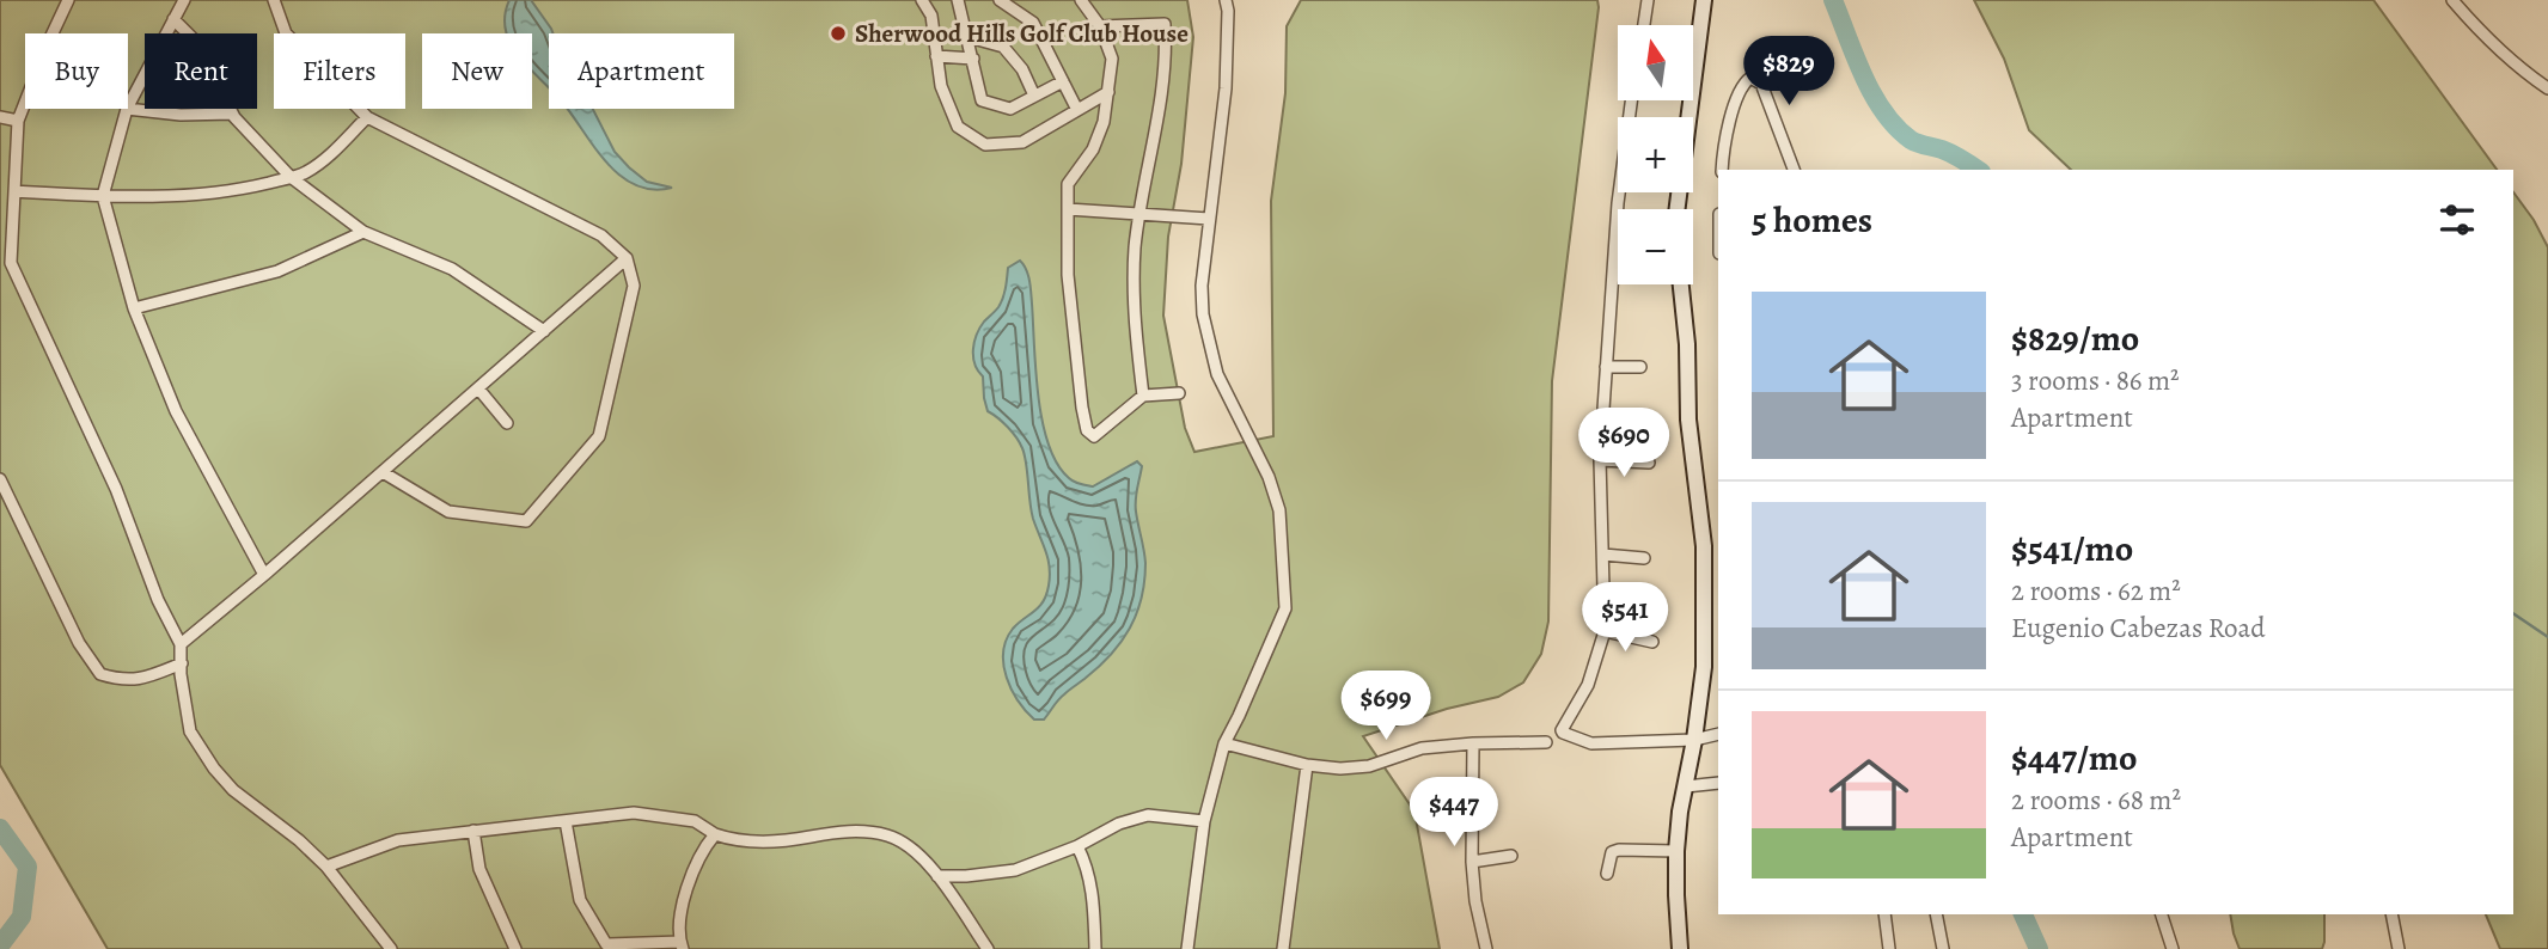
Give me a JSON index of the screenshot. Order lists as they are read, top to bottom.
{
  "places": ["Sherwood Hills Golf Club House"],
  "north": "top",
  "page": {
    "map_buttons": ["+", "−"],
    "chip": [
      "Buy",
      "Rent",
      "Filters",
      "New",
      "Apartment"
    ],
    "price": [
      "$829",
      "$690",
      "$541",
      "$699",
      "$447"
    ],
    "heading": "5 homes",
    "list": [
      {
        "name": "$829/mo",
        "note": "3 rooms · 86 m² · Apartment"
      },
      {
        "name": "$541/mo",
        "note": "2 rooms · 62 m² · Eugenio Cabezas Road"
      },
      {
        "name": "$447/mo",
        "note": "2 rooms · 68 m² · Apartment"
      }
    ]
  }
}
